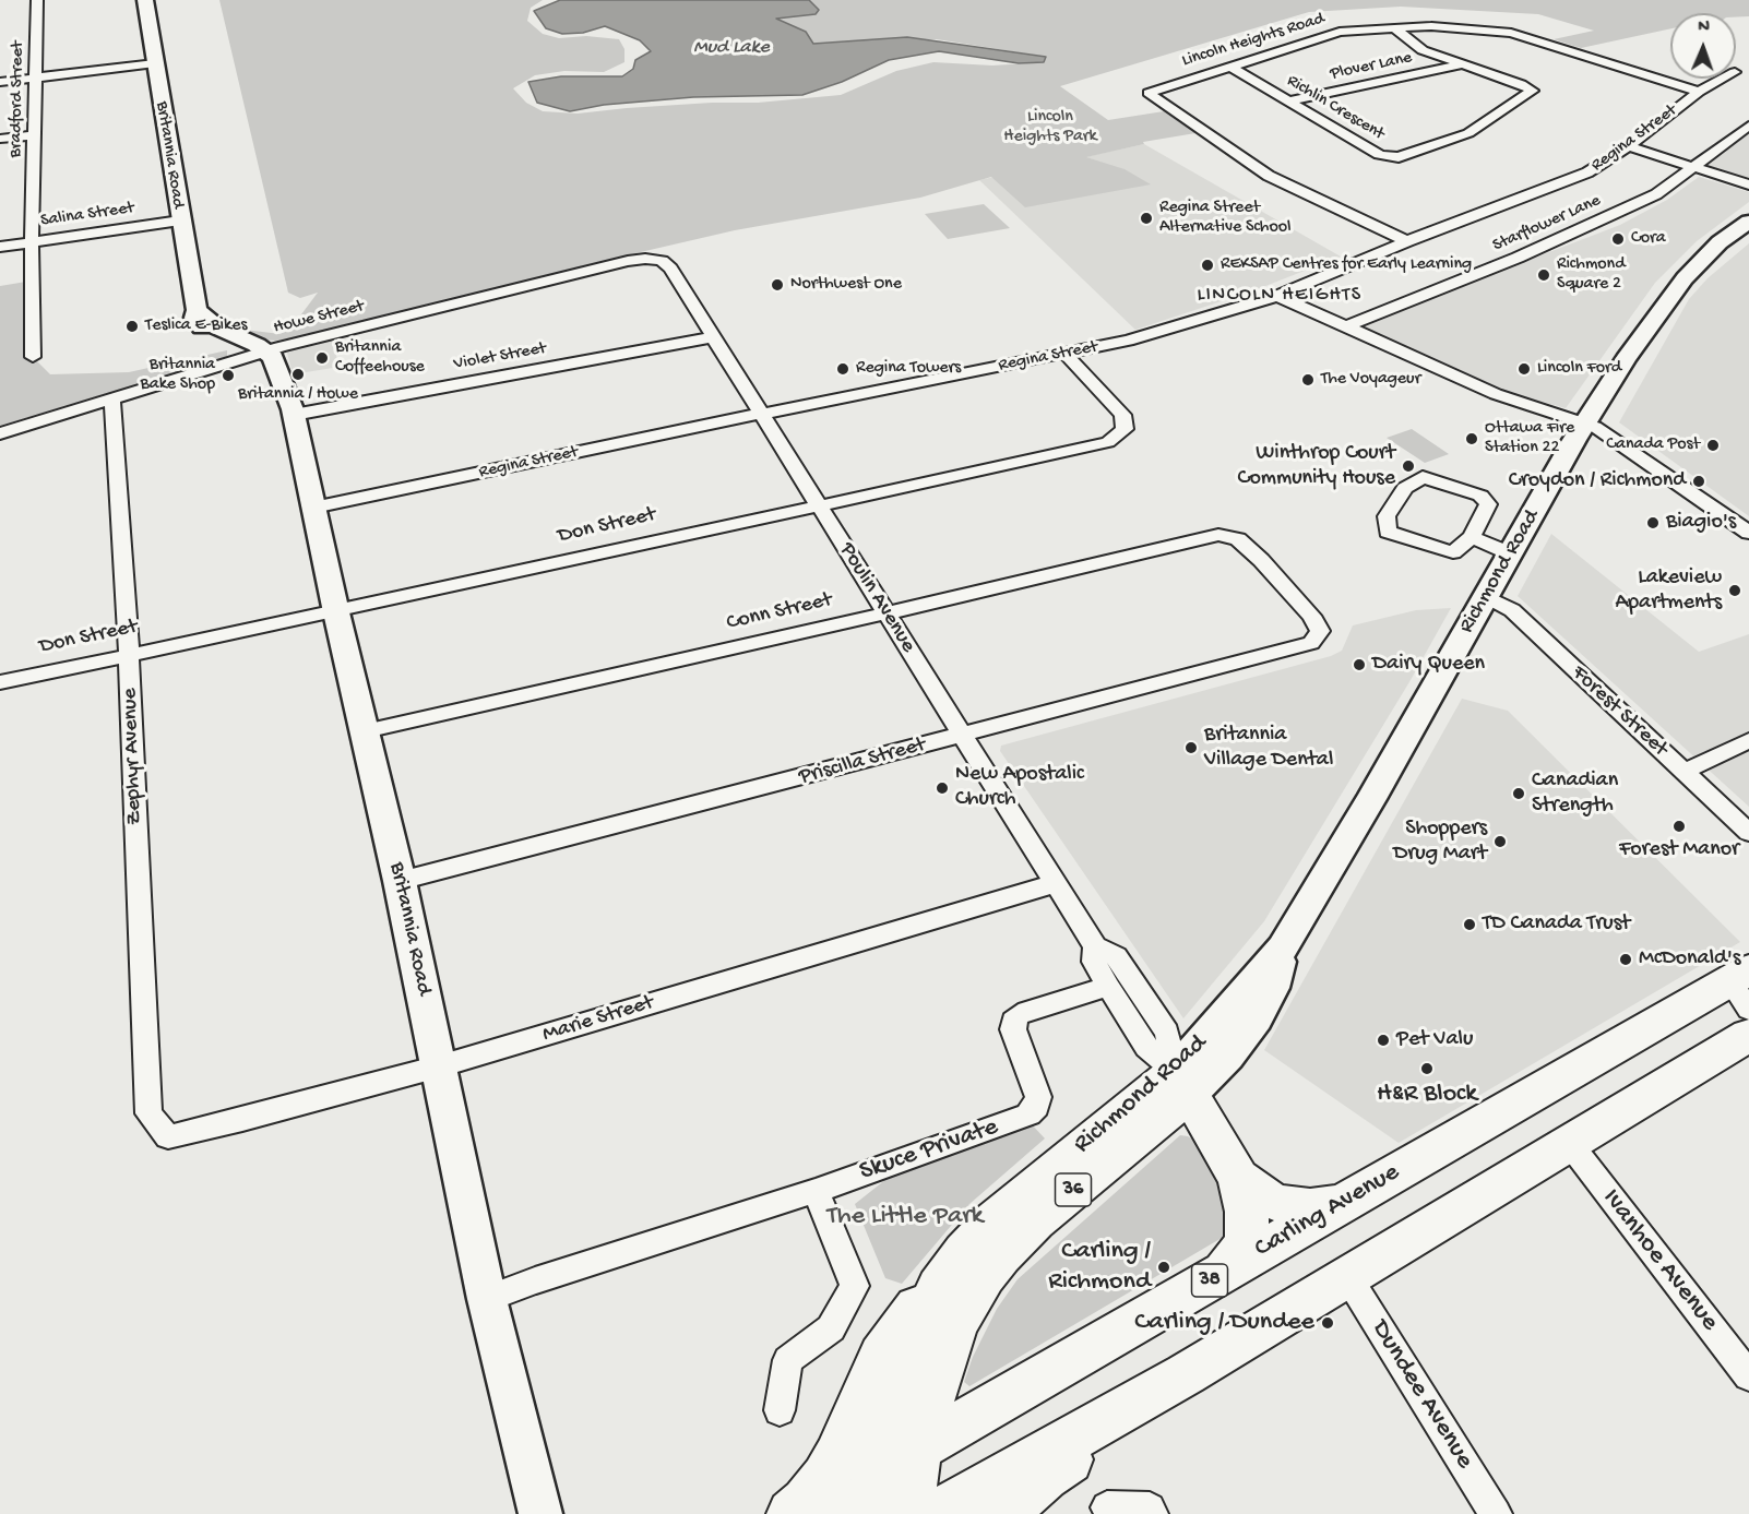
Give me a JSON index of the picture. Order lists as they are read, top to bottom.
{
  "streets": {
    "main road": [
      "Richmond Road",
      "Poulin Avenue",
      "36",
      "Carling Avenue",
      "38"
    ],
    "street": [
      "Lincoln Heights Road",
      "Plover Lane",
      "Bradford Street",
      "Richlin Crescent",
      "Regina Street",
      "Britannia Road",
      "Salina Street",
      "Starflower Lane",
      "Howe Street",
      "Violet Street",
      "Don Street",
      "Conn Street",
      "Forest Street",
      "Zephyr Avenue",
      "Priscilla Street",
      "Marie Street",
      "Skuce Private",
      "Ivanhoe Avenue",
      "Dundee Avenue"
    ]
  },
  "crossings": [
    ["Lincoln Heights Road", "Richlin Crescent"],
    ["Lincoln Heights Road", "Regina Street"],
    ["Plover Lane", "Richlin Crescent"],
    ["Bradford Street", "Salina Street"],
    ["Regina Street", "Britannia Road"],
    ["Regina Street", "Don Street"],
    ["Regina Street", "Poulin Avenue"],
    ["Britannia Road", "Salina Street"],
    ["Britannia Road", "Howe Street"],
    ["Britannia Road", "Violet Street"],
    ["Britannia Road", "Don Street"],
    ["Britannia Road", "Conn Street"],
    ["Britannia Road", "Priscilla Street"],
    ["Britannia Road", "Marie Street"],
    ["Britannia Road", "Skuce Private"],
    ["Howe Street", "Poulin Avenue"],
    ["Howe Street", "Zephyr Avenue"],
    ["Violet Street", "Poulin Avenue"],
    ["Don Street", "Poulin Avenue"],
    ["Don Street", "Zephyr Avenue"],
    ["Richmond Road", "Poulin Avenue"],
    ["Richmond Road", "Forest Street"],
    ["Richmond Road", "Carling Avenue"],
    ["Poulin Avenue", "Conn Street"],
    ["Poulin Avenue", "Priscilla Street"],
    ["Poulin Avenue", "Marie Street"],
    ["Poulin Avenue", "Skuce Private"],
    ["Conn Street", "Priscilla Street"],
    ["Zephyr Avenue", "Marie Street"]
  ],
  "districts": ["LINCOLN HEIGHTS"],
  "water": ["Mud Lake"],
  "parks": ["Lincoln Heights Park", "The Little Park"],
  "places": [
    "Regina Street Alternative School",
    "Cora",
    "REKSAP Centres for Early Learning",
    "Richmond Square 2",
    "Northwest One",
    "Teslica E-Bikes",
    "Britannia Coffeehouse",
    "Regina Towers",
    "Lincoln Ford",
    "Britannia / Howe",
    "Britannia Bake Shop",
    "The Voyageur",
    "Ottawa Fire Station 22",
    "Canada Post",
    "Winthrop Court Community House",
    "Croydon / Richmond",
    "Biagio's",
    "Lakeview Apartments",
    "Dairy Queen",
    "Britannia Village Dental",
    "New Apostalic Church",
    "Canadian Strength",
    "Forest Manor",
    "Shoppers Drug Mart",
    "TD Canada Trust",
    "McDonald's",
    "Pet Valu",
    "H&R Block",
    "Carling / Richmond",
    "Carling / Dundee"
  ],
  "north": "top"
}
